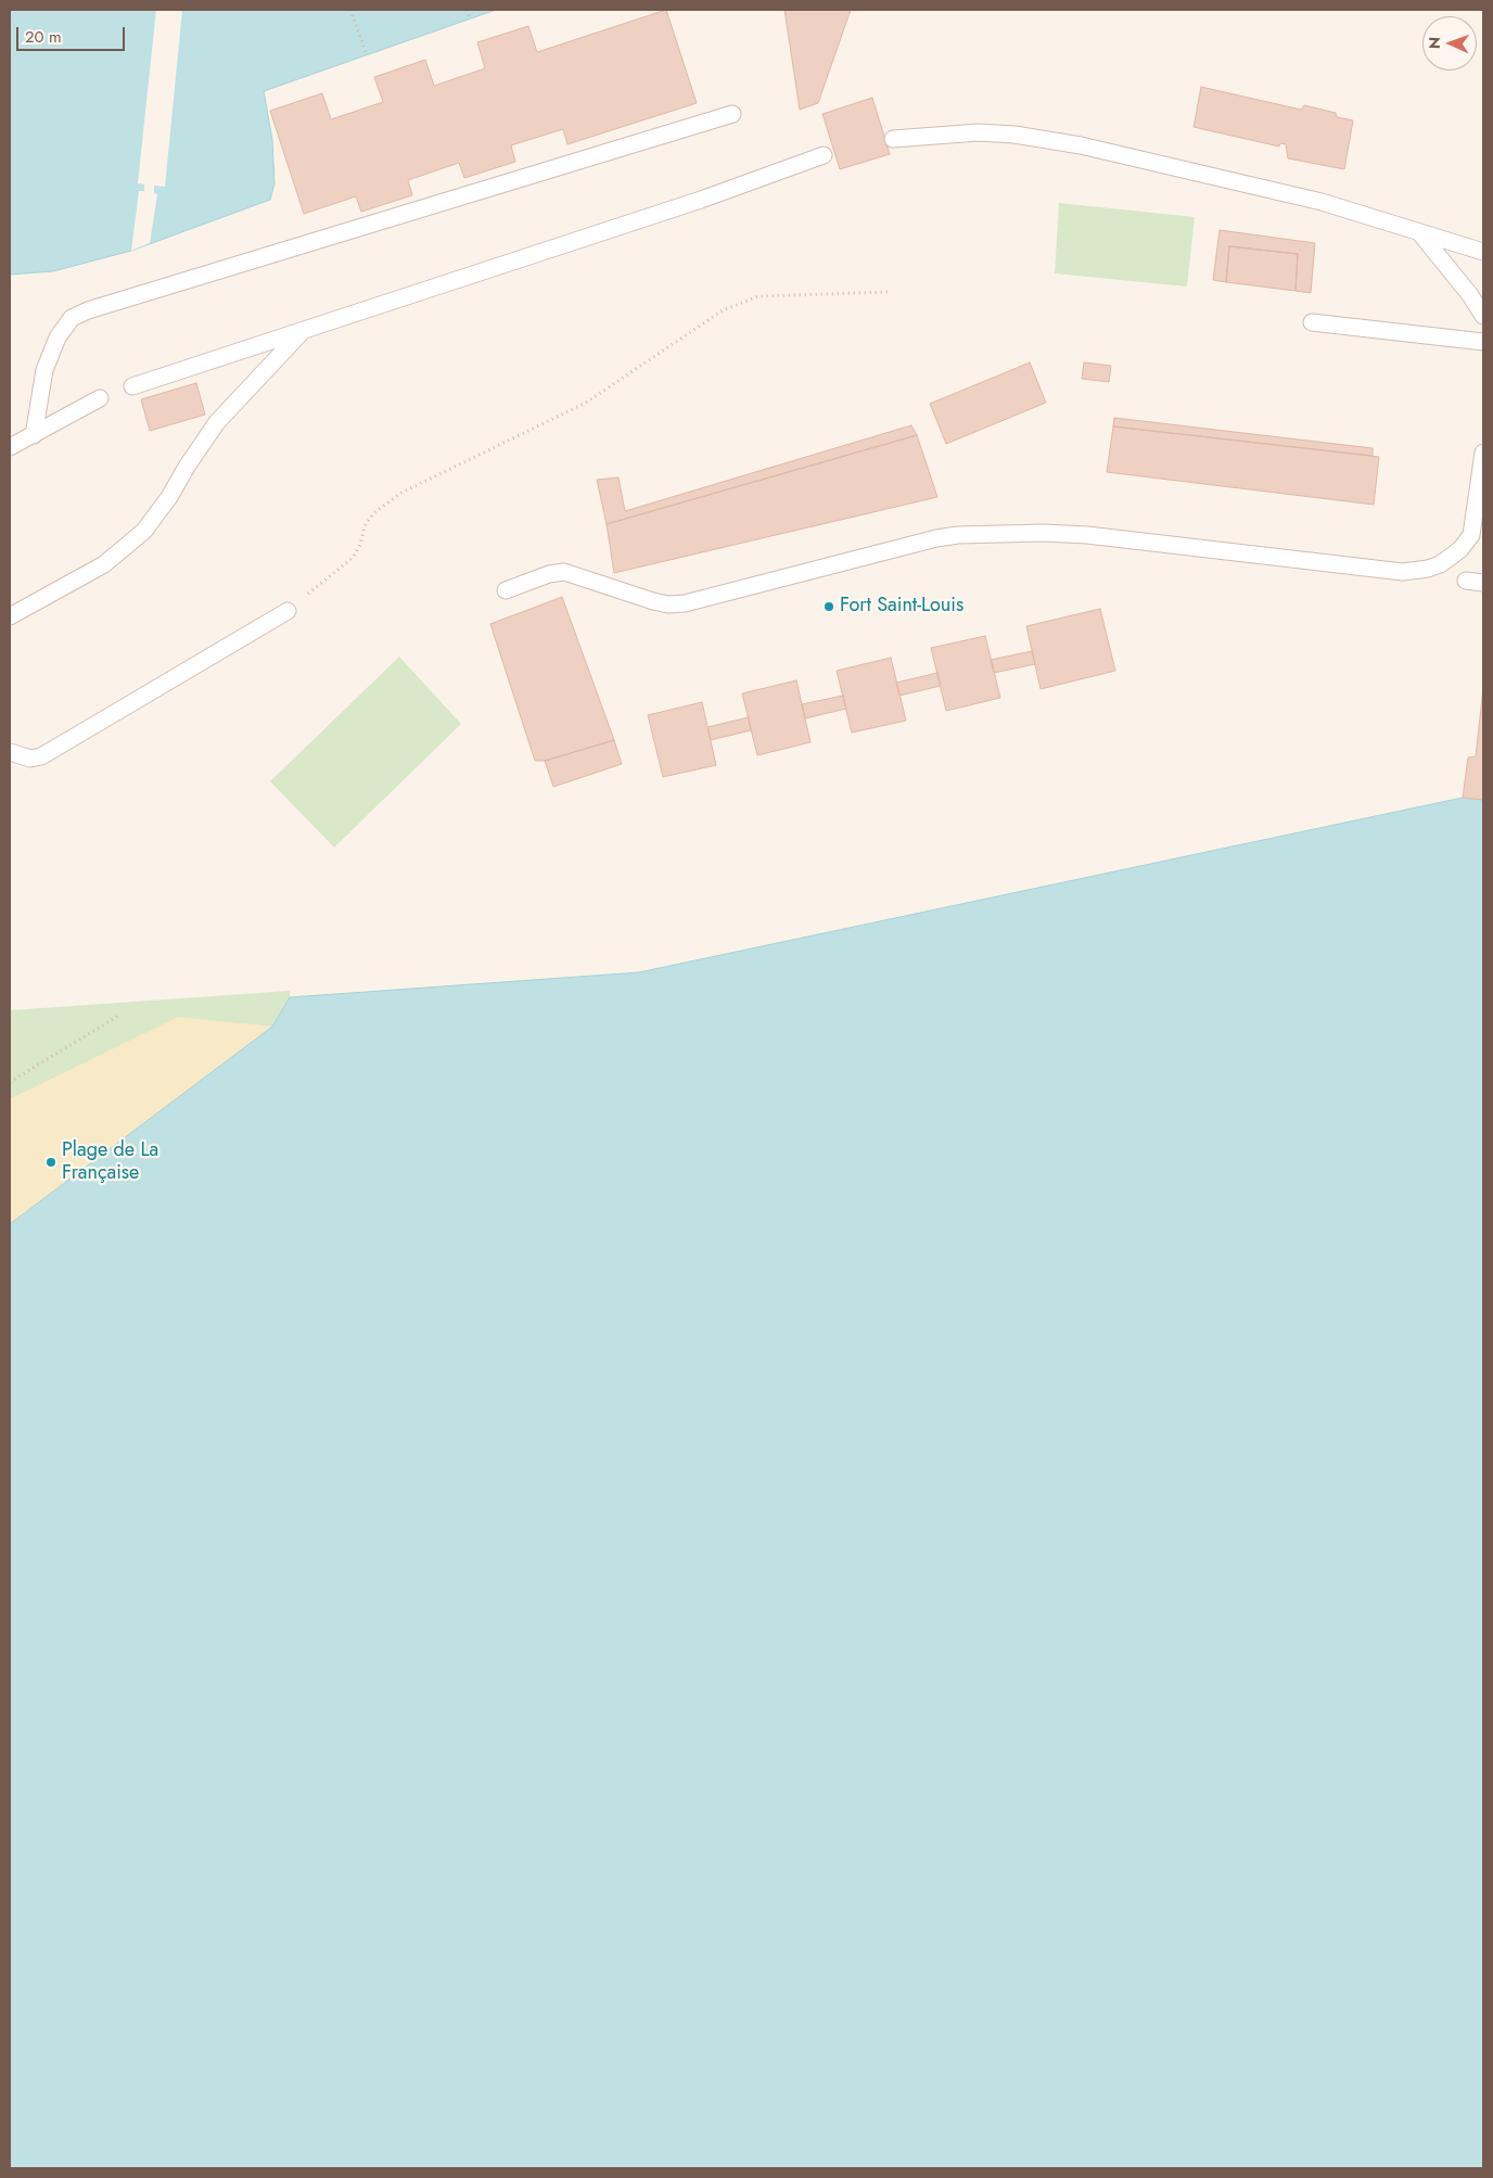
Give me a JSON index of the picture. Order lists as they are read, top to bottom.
{
  "places": ["Fort Saint-Louis", "Plage de La Française"],
  "scale_bar": "20 m",
  "north": "left"
}
